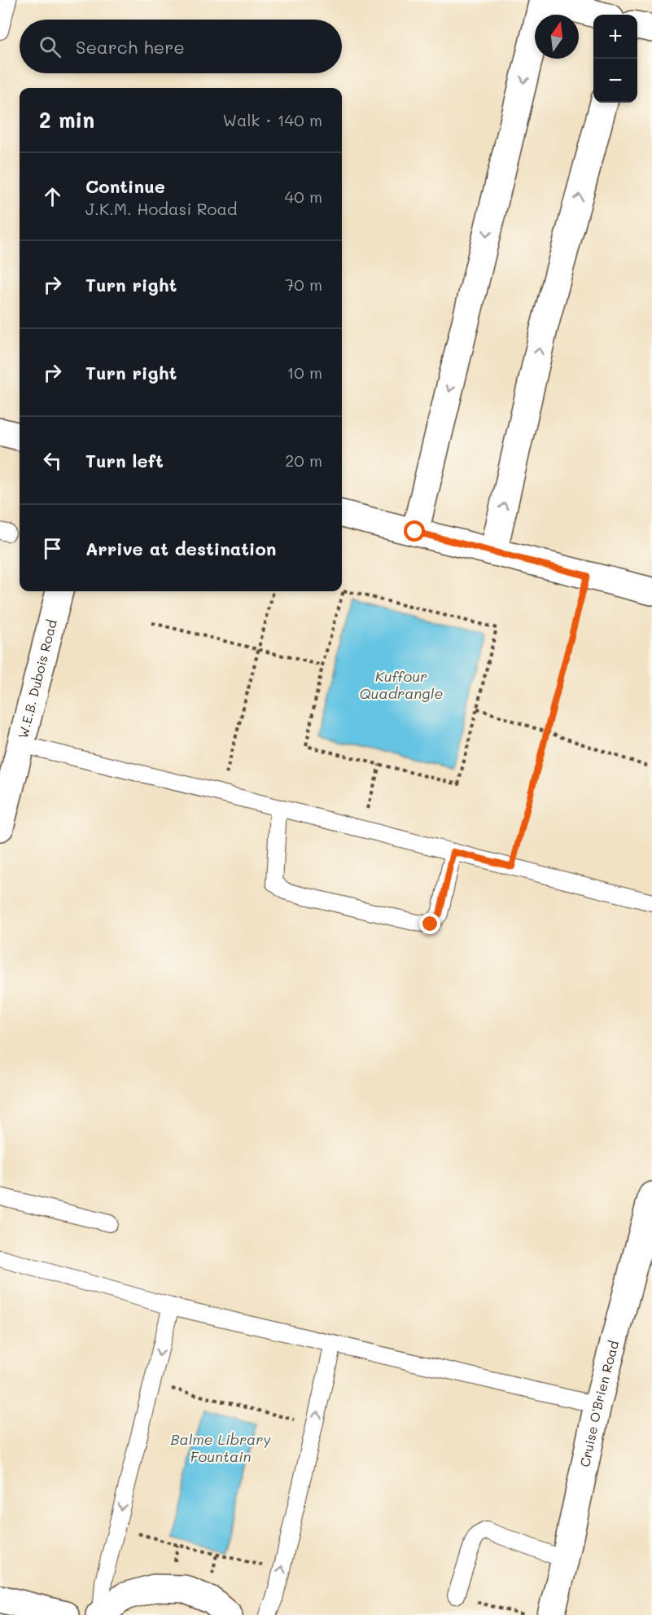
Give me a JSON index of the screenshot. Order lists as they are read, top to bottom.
{
  "streets": {
    "street": ["W.E.B. Dubois Road", "Cruise O'Brien Road"]
  },
  "water": ["Kuffour Quadrangle", "Balme Library Fountain"],
  "north": "top",
  "page": {
    "map_buttons": ["+", "−"],
    "search": "Search here",
    "heading": ["2 min", "Walk · 140 m"],
    "list": [
      ["Continue", "J.K.M. Hodasi Road", "40 m"],
      ["Turn right", "70 m"],
      ["Turn right", "10 m"],
      ["Turn left", "20 m"],
      "Arrive at destination"
    ]
  }
}
